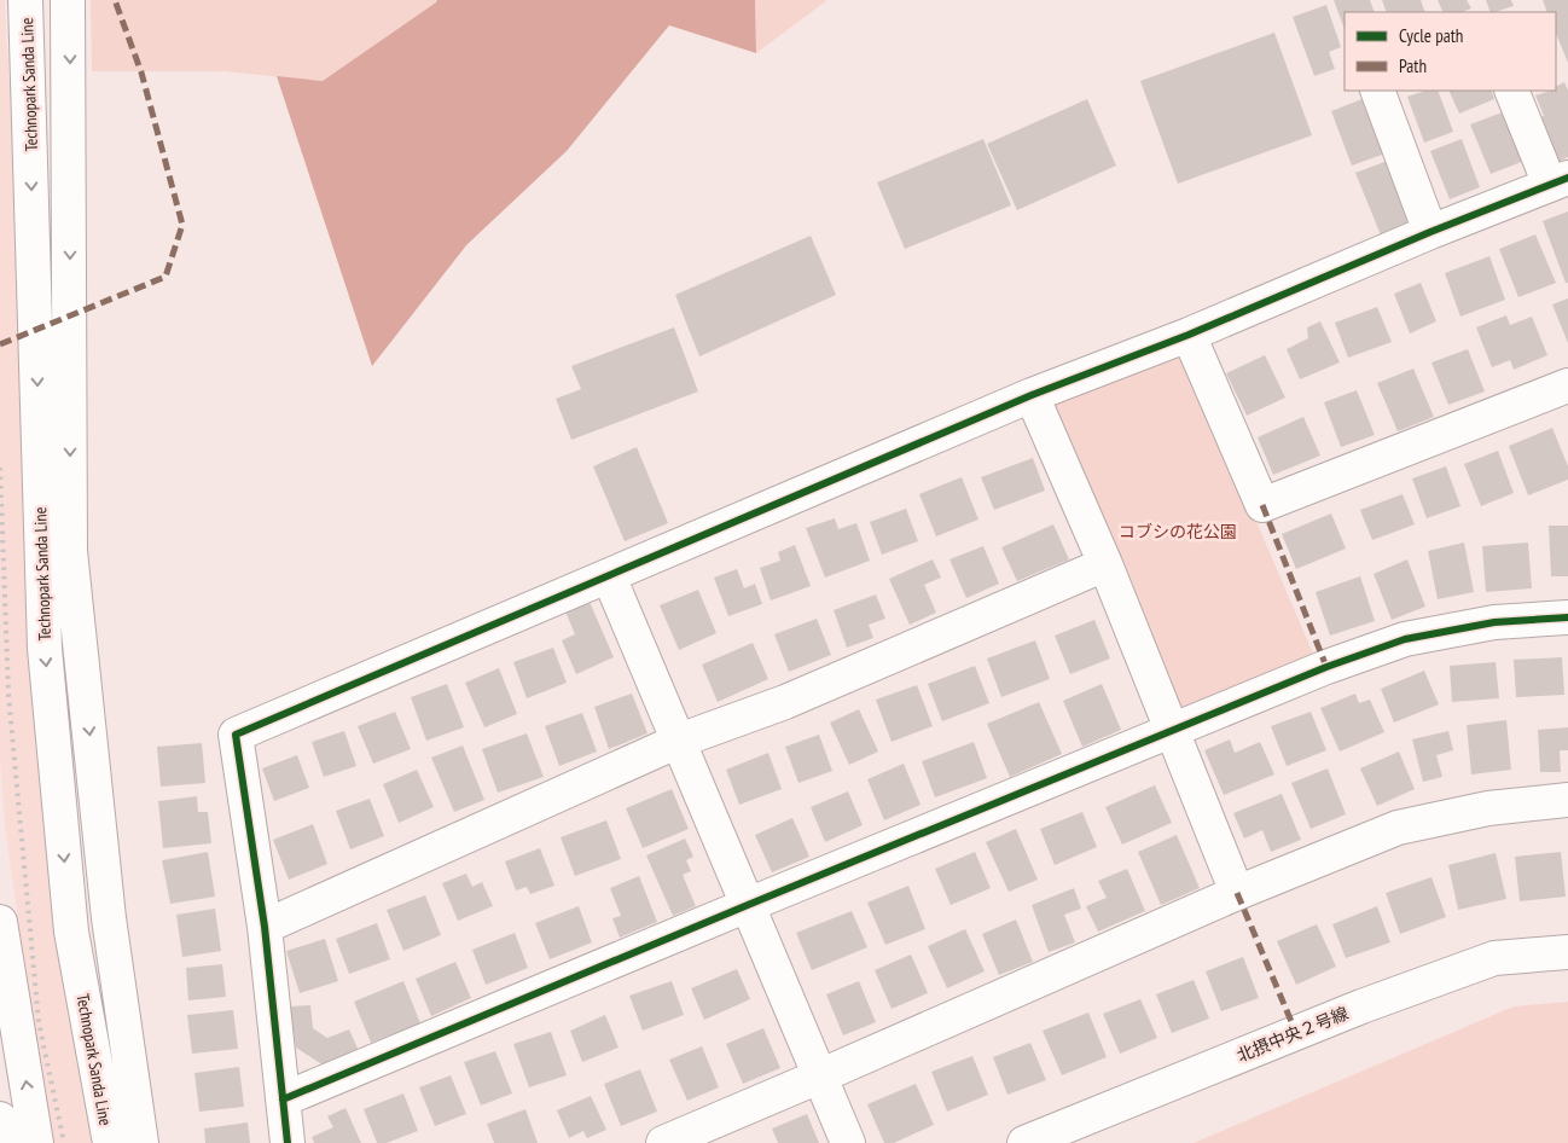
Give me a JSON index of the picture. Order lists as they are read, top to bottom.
{
  "streets": {
    "street": ["Technopark Sanda Line", "北摂中央２号線"]
  },
  "parks": ["コブシの花公園"],
  "legend": ["Cycle path", "Path"]
}
